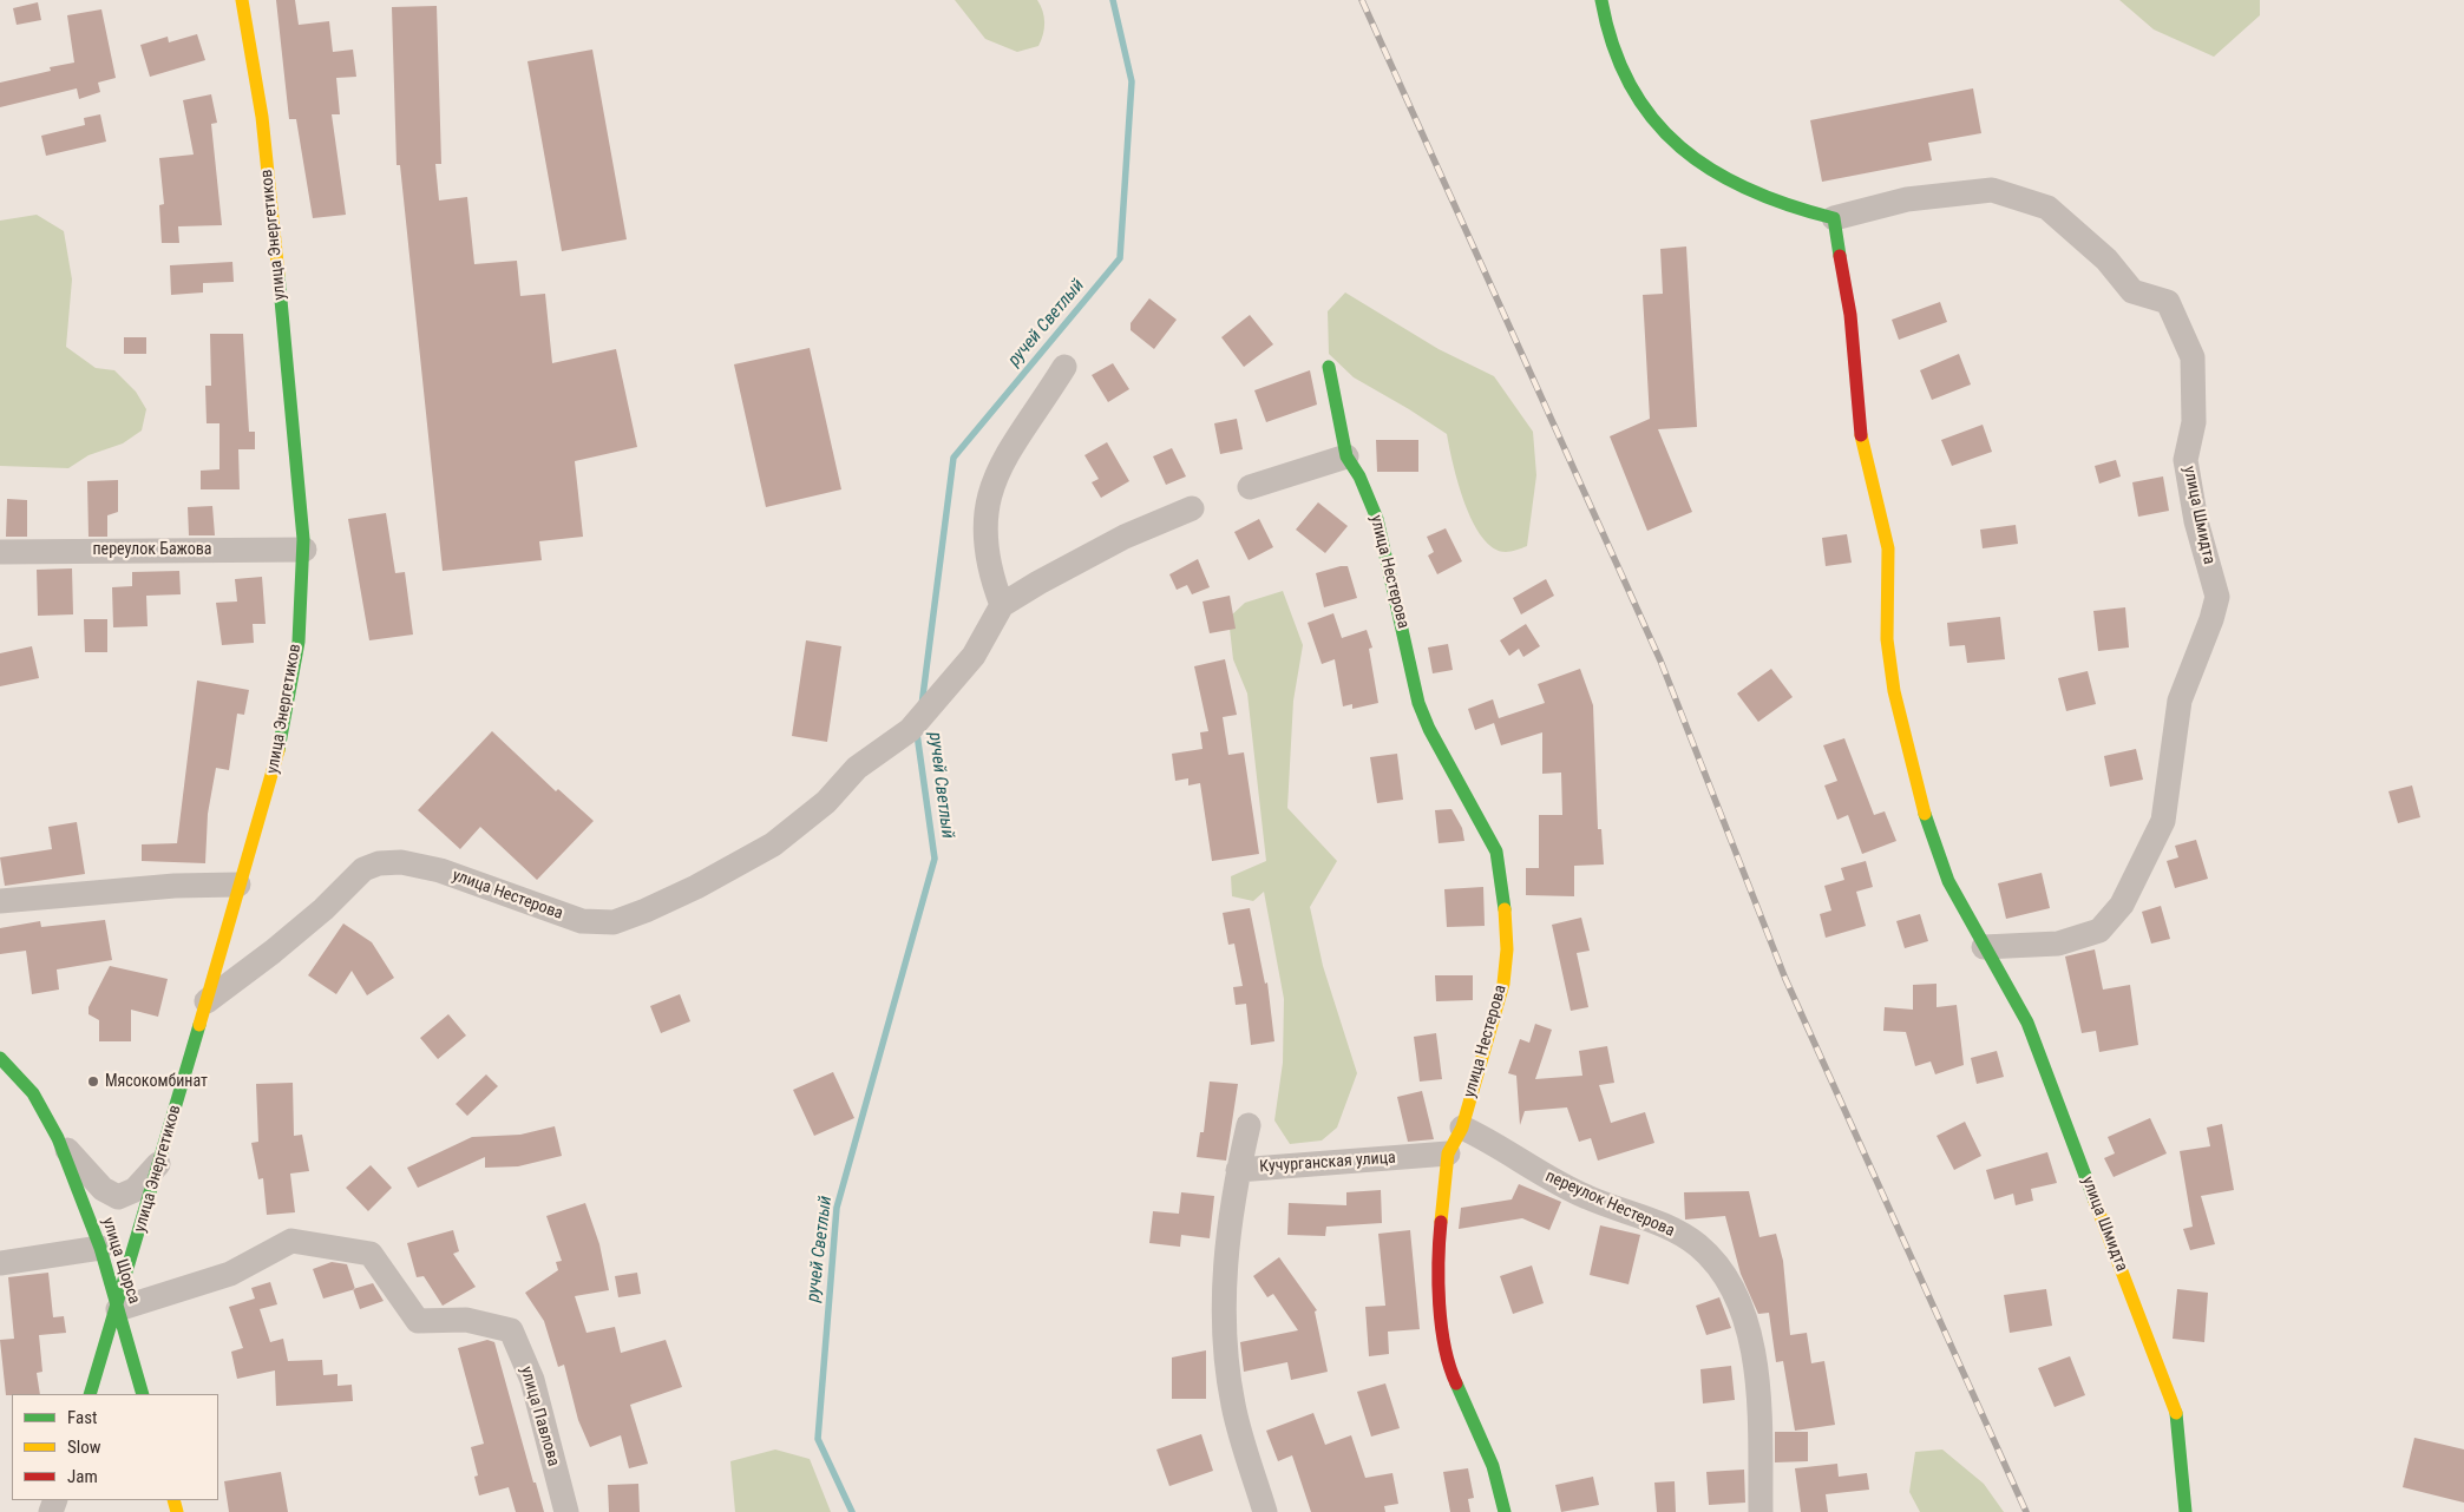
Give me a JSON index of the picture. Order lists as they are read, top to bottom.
{
  "streets": {
    "street": [
      "улица Энергетиков",
      "улица Шмидта",
      "переулок Бажова",
      "улица Нестерова",
      "Кучурганская улица",
      "переулок Нестерова",
      "улица Щорса",
      "улица Павлова"
    ]
  },
  "crossings": [
    ["улица Энергетиков", "переулок Бажова"],
    ["улица Энергетиков", "улица Нестерова"],
    ["улица Энергетиков", "улица Щорса"],
    ["улица Энергетиков", "улица Павлова"],
    ["улица Нестерова", "Кучурганская улица"],
    ["улица Нестерова", "переулок Нестерова"],
    ["улица Щорса", "улица Павлова"]
  ],
  "water": ["ручей Светлый"],
  "places": ["Мясокомбинат"],
  "legend": ["Fast", "Slow", "Jam"]
}
